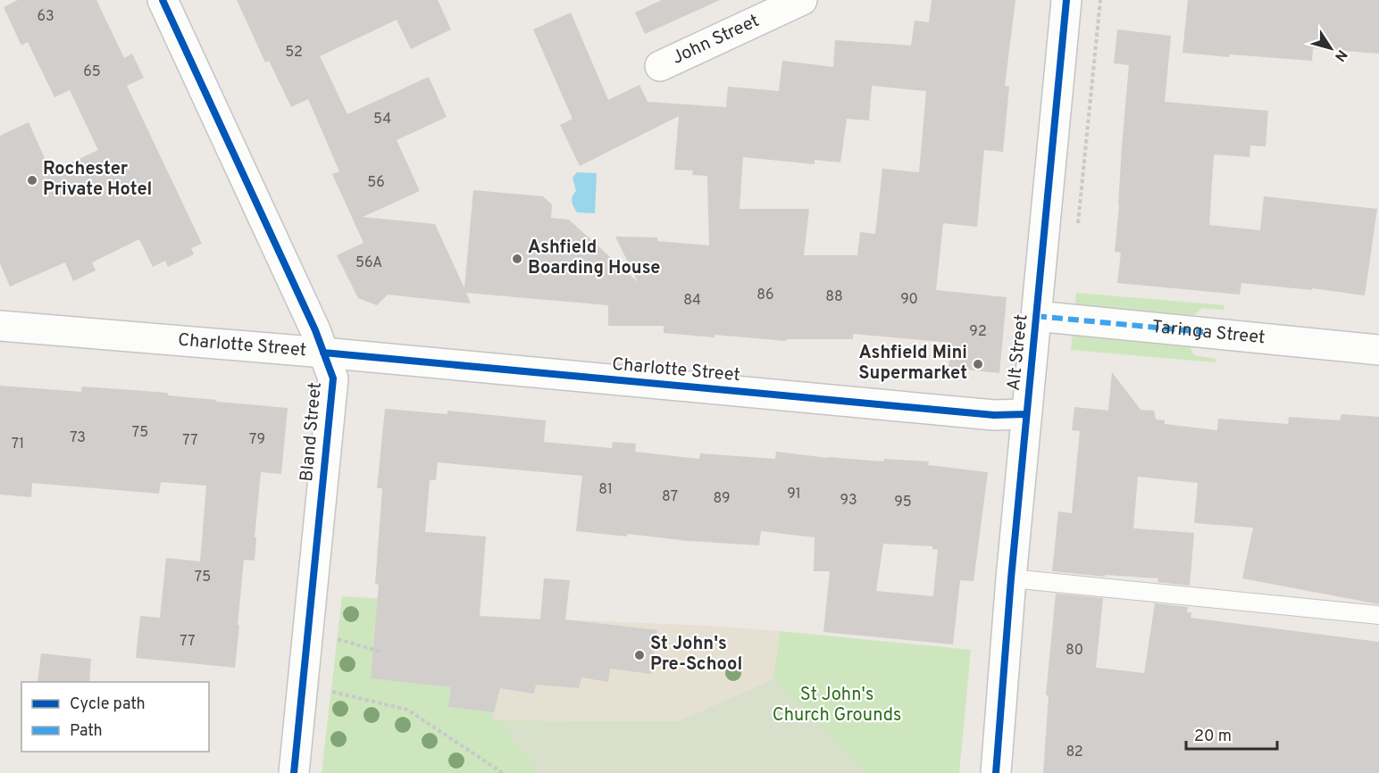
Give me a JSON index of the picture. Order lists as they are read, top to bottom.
{
  "streets": {
    "street": [
      "John Street",
      "Taringa Street",
      "Charlotte Street",
      "Alt Street",
      "Bland Street"
    ]
  },
  "crossings": [
    ["Taringa Street", "Alt Street"],
    ["Charlotte Street", "Alt Street"],
    ["Charlotte Street", "Bland Street"]
  ],
  "parks": ["St John's Church Grounds"],
  "places": [
    "Rochester Private Hotel",
    "Ashfield Boarding House",
    "Ashfield Mini Supermarket",
    "St John's Pre-School"
  ],
  "house_numbers": [
    "63",
    "52",
    "65",
    "54",
    "56",
    "56A",
    "86",
    "88",
    "90",
    "84",
    "92",
    "75",
    "73",
    "79",
    "77",
    "71",
    "81",
    "91",
    "87",
    "89",
    "93",
    "95",
    "75",
    "77",
    "80",
    "82"
  ],
  "legend": ["Cycle path", "Path"],
  "scale_bar": "20 m",
  "north": "bottom right"
}
